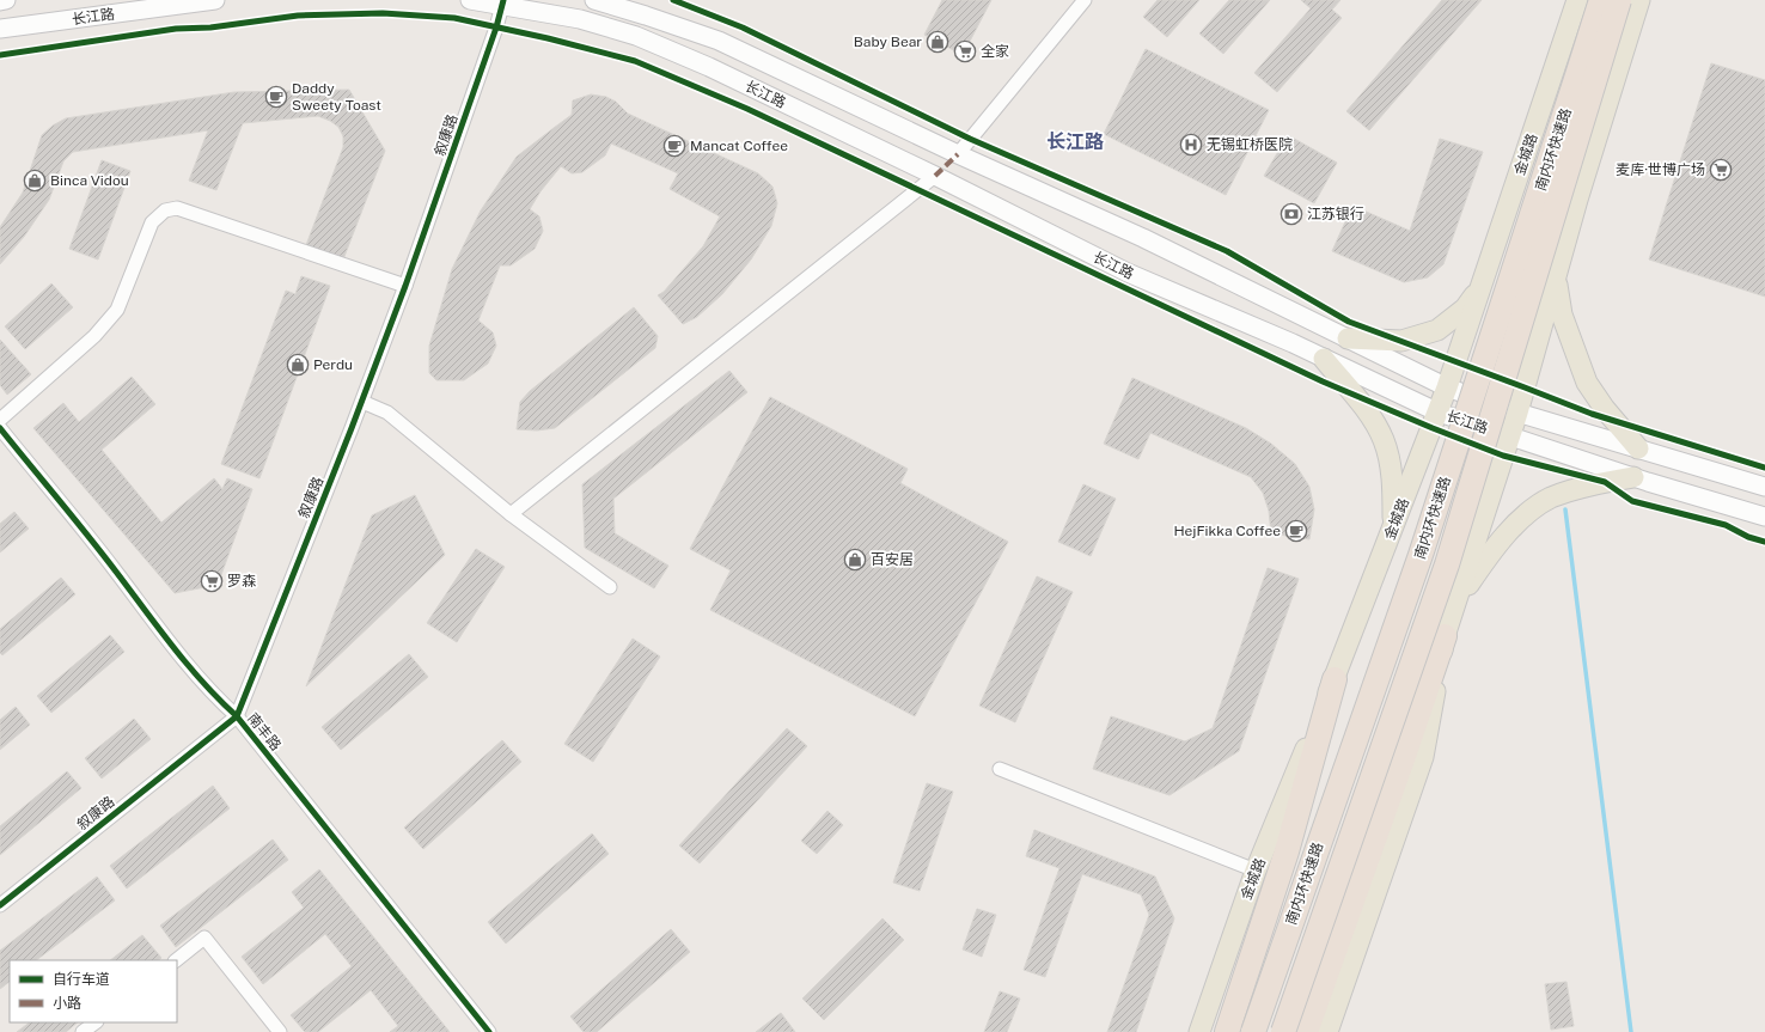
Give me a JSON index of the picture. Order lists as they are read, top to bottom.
{
  "streets": {
    "highway": ["南内环快速路"],
    "main road": ["长江路", "金城路"],
    "street": ["叙康路", "南丰路"]
  },
  "crossings": [
    ["长江路", "叙康路"],
    ["长江路", "金城路"],
    ["叙康路", "南丰路"]
  ],
  "districts": ["长江路"],
  "places": {
    "shop": [
      "Baby Bear",
      "Binca Vidou",
      "Perdu",
      "百安居"
    ],
    "supermarket": ["全家", "麦库·世博广场", "罗森"],
    "cafe": ["Daddy Sweety Toast", "Mancat Coffee", "HejFikka Coffee"],
    "hospital": ["无锡虹桥医院"],
    "bank": ["江苏银行"]
  },
  "legend": ["自行车道", "小路"]
}
